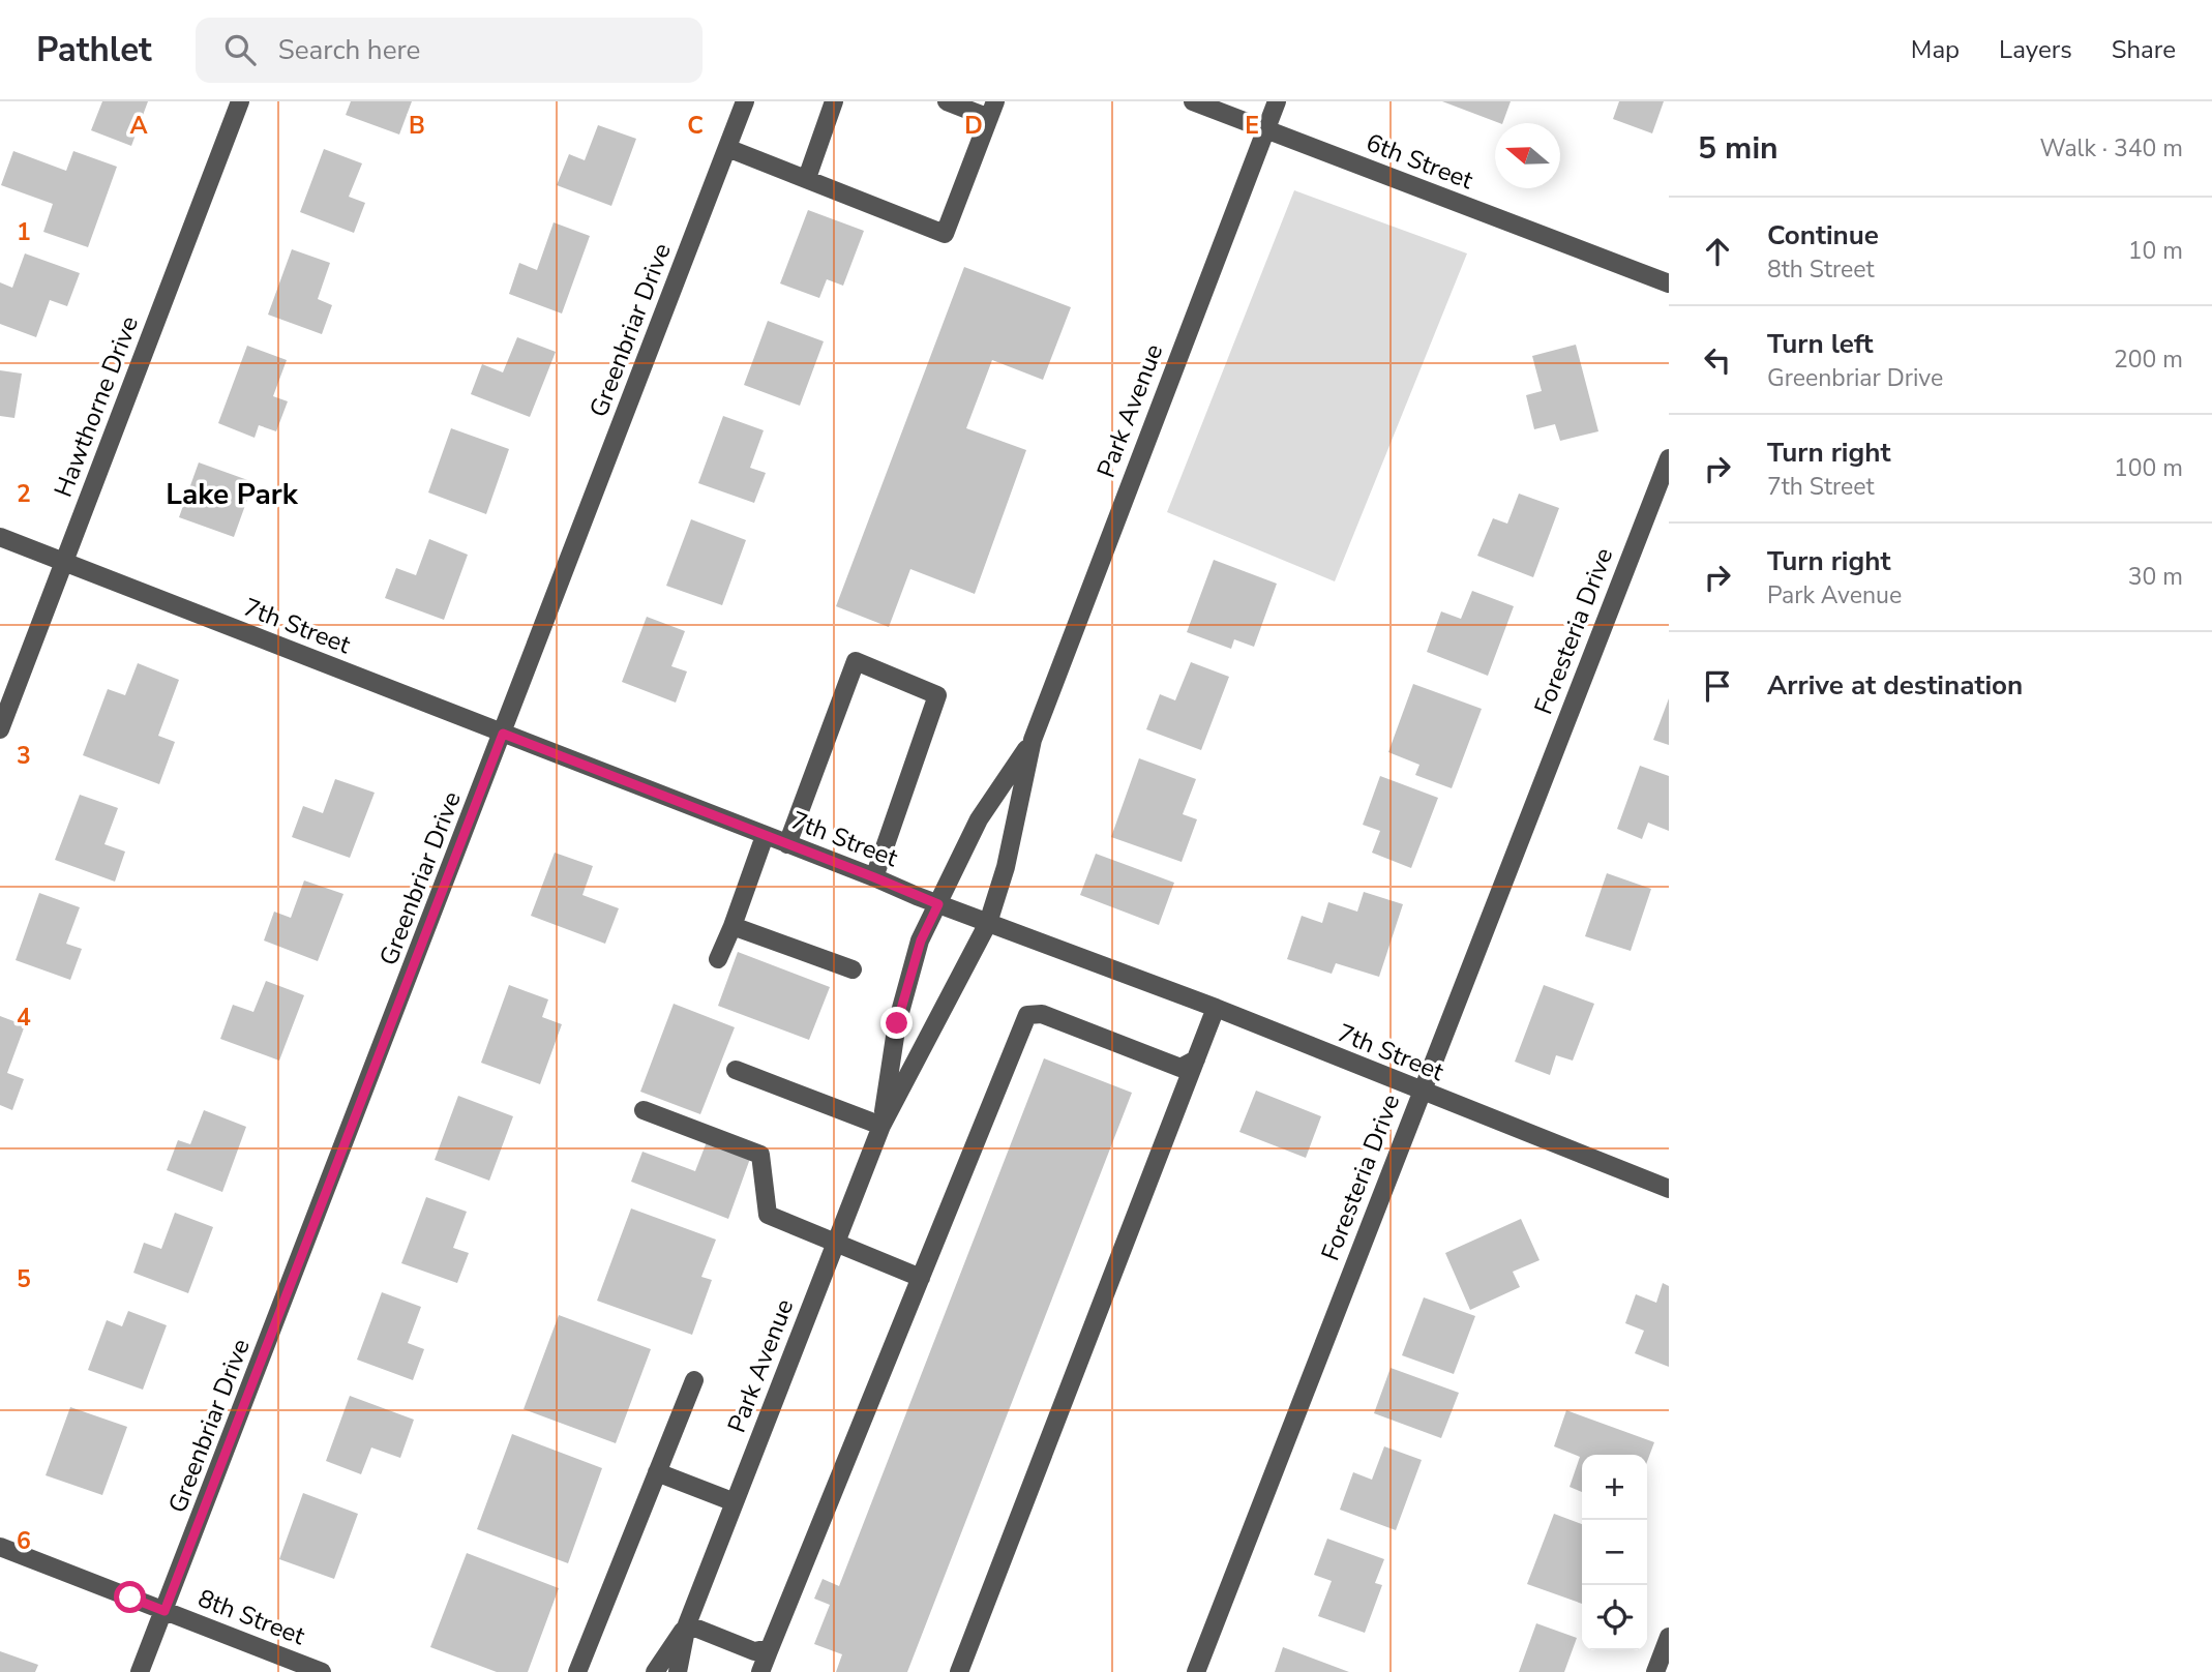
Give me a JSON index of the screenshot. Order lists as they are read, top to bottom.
{
  "streets": {
    "street": [
      "6th Street",
      "Greenbriar Drive",
      "Hawthorne Drive",
      "Park Avenue",
      "7th Street",
      "Foresteria Drive",
      "8th Street"
    ]
  },
  "crossings": [
    ["6th Street", "Park Avenue"],
    ["Greenbriar Drive", "7th Street"],
    ["Greenbriar Drive", "8th Street"],
    ["Hawthorne Drive", "7th Street"],
    ["Park Avenue", "7th Street"],
    ["7th Street", "Foresteria Drive"]
  ],
  "districts": ["Lake Park"],
  "north": "left",
  "page": {
    "header": "Pathlet",
    "search": "Search here",
    "nav": ["Map", "Layers", "Share"],
    "heading": ["5 min", "Walk · 340 m"],
    "list": [
      ["Continue", "8th Street", "10 m"],
      ["Turn left", "Greenbriar Drive", "200 m"],
      ["Turn right", "7th Street", "100 m"],
      ["Turn right", "Park Avenue", "30 m"],
      "Arrive at destination"
    ],
    "map_buttons": ["+", "−"]
  },
  "grid": {
    "columns": [
      "A",
      "B",
      "C",
      "D",
      "E"
    ],
    "rows": [
      "1",
      "2",
      "3",
      "4",
      "5",
      "6"
    ]
  }
}
